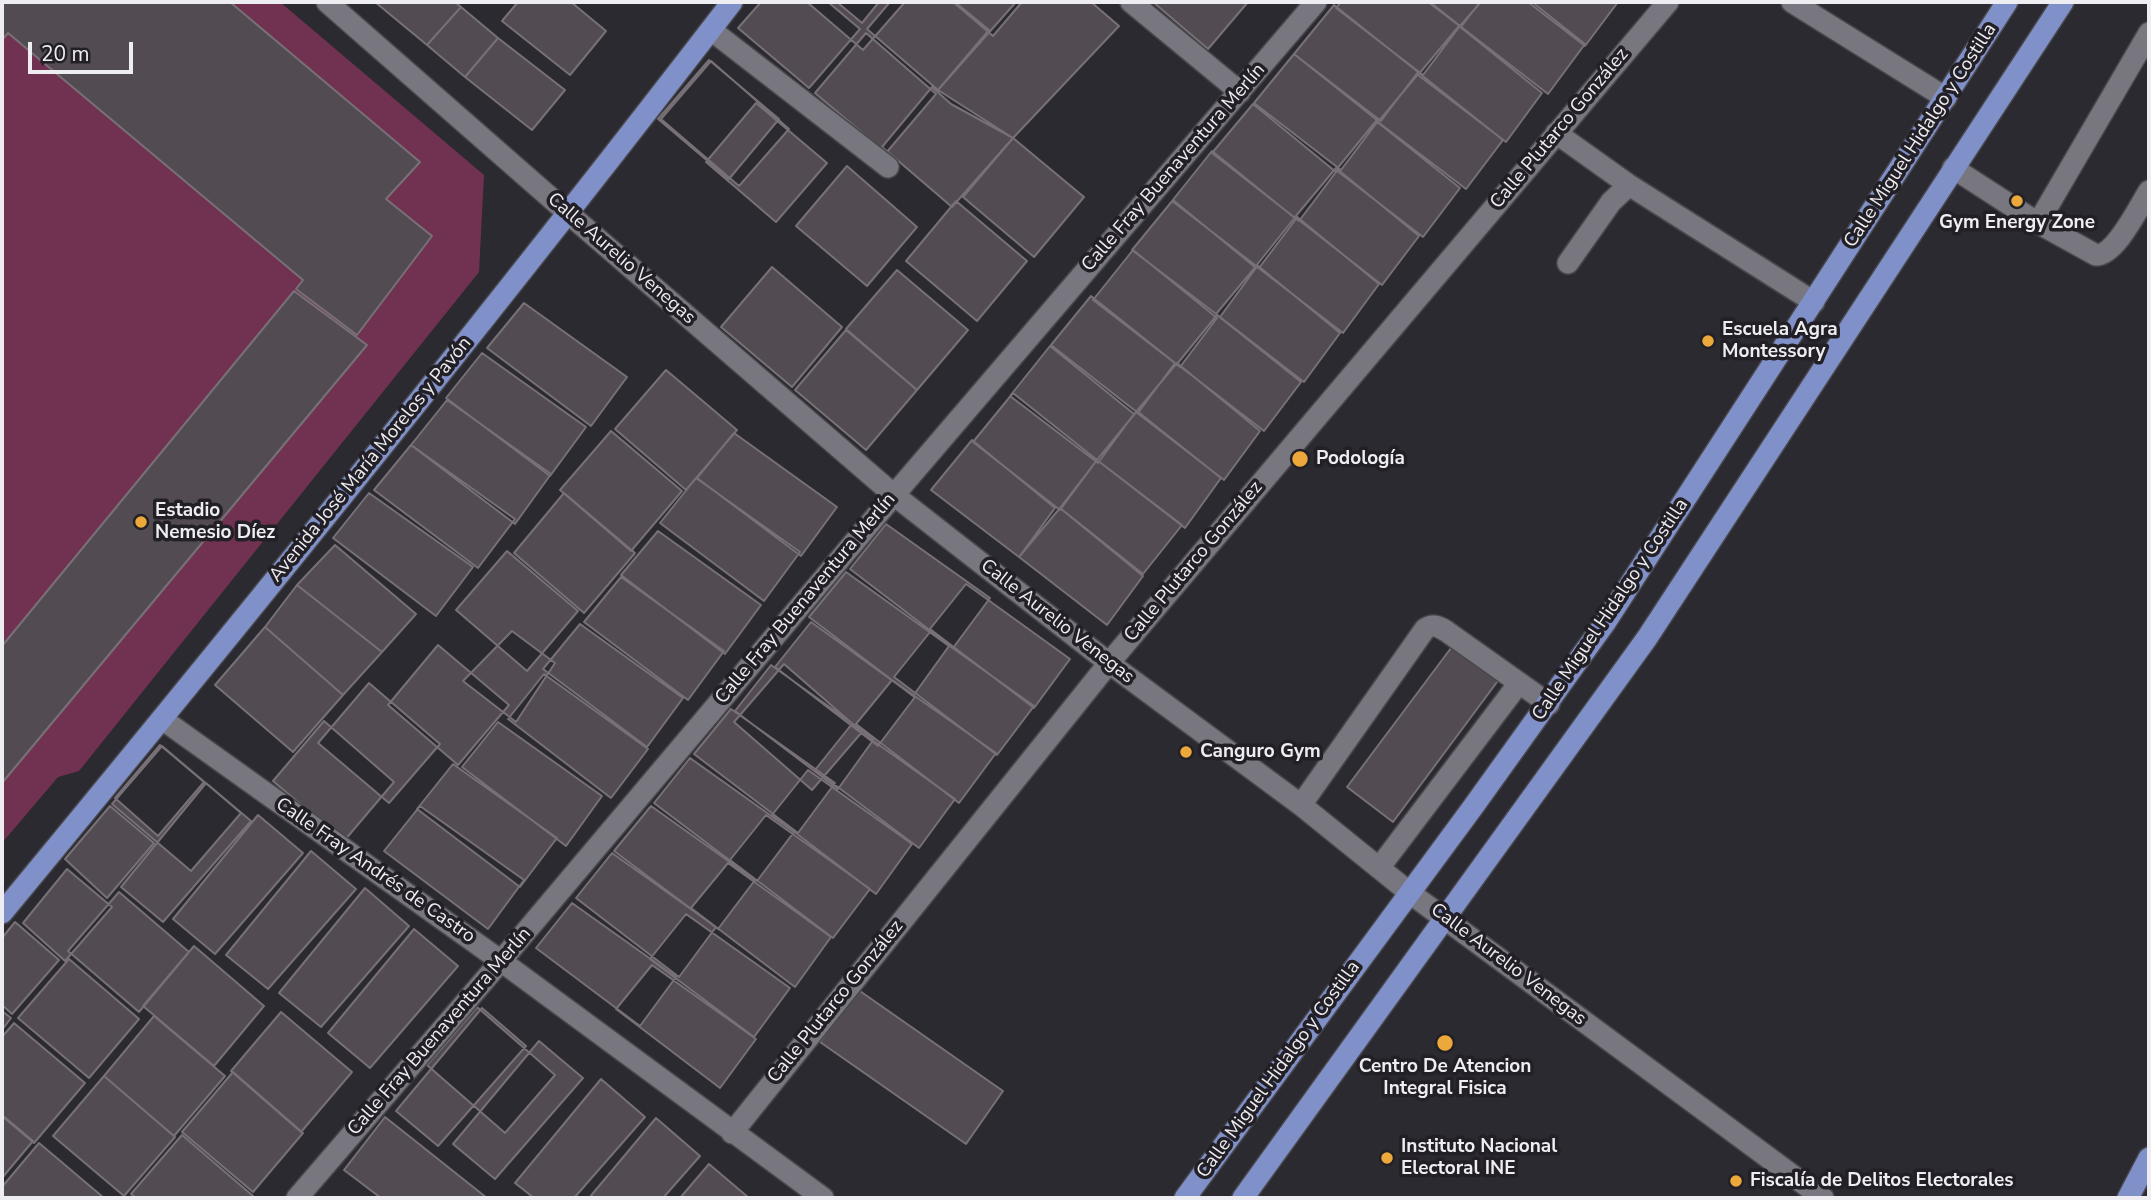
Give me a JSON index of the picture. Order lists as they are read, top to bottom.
{
  "streets": {
    "main road": ["Calle Miguel Hidalgo y Costilla", "Avenida José María Morelos y Pavón"],
    "street": [
      "Calle Plutarco González",
      "Calle Fray Buenaventura Merlín",
      "Calle Aurelio Venegas",
      "Calle Fray Andrés de Castro"
    ]
  },
  "crossings": [
    ["Calle Plutarco González", "Calle Aurelio Venegas"],
    ["Calle Plutarco González", "Calle Fray Andrés de Castro"],
    ["Calle Miguel Hidalgo y Costilla", "Calle Aurelio Venegas"],
    ["Calle Fray Buenaventura Merlín", "Calle Aurelio Venegas"],
    ["Calle Fray Buenaventura Merlín", "Calle Fray Andrés de Castro"],
    ["Calle Aurelio Venegas", "Avenida José María Morelos y Pavón"],
    ["Avenida José María Morelos y Pavón", "Calle Fray Andrés de Castro"]
  ],
  "places": [
    "Gym Energy Zone",
    "Escuela Agra Montessory",
    "Podología",
    "Estadio Nemesio Díez",
    "Canguro Gym",
    "Centro De Atencion Integral Fisica",
    "Instituto Nacional Electoral INE",
    "Fiscalía de Delitos Electorales"
  ],
  "scale_bar": "20 m"
}
